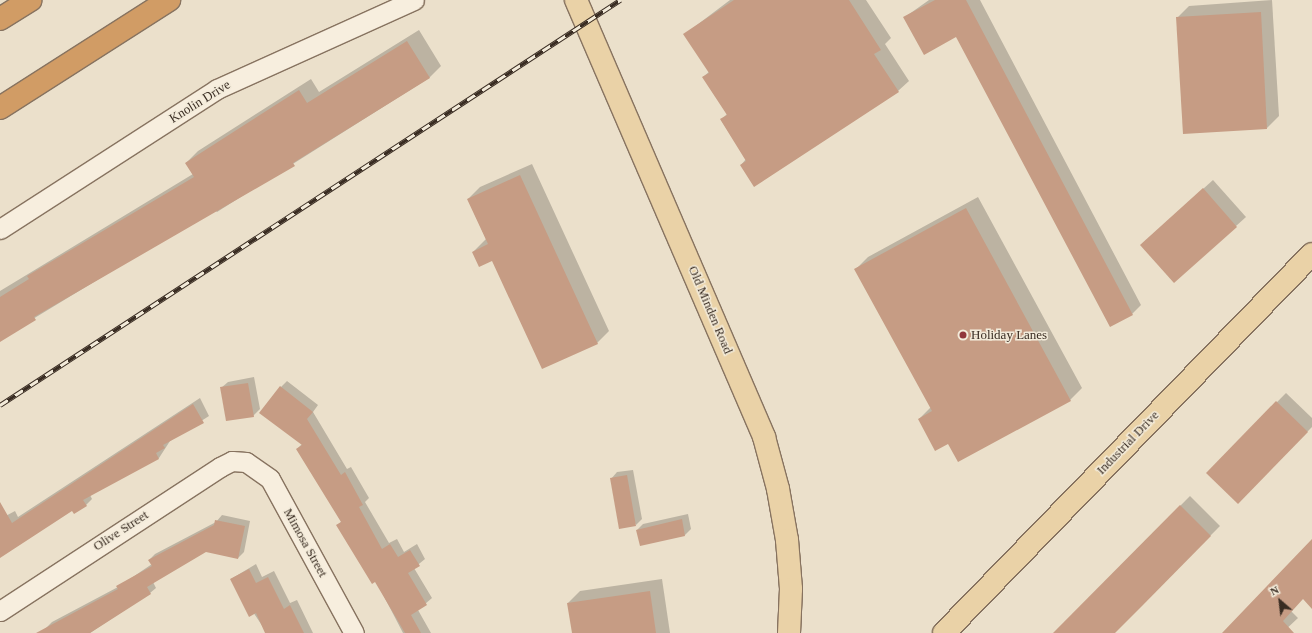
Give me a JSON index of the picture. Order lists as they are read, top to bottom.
{
  "streets": {
    "main road": ["Old Minden Road", "Industrial Drive"],
    "street": ["Knolin Drive", "Olive Street", "Mimosa Street"]
  },
  "crossings": [
    ["Olive Street", "Mimosa Street"]
  ],
  "places": ["Holiday Lanes"],
  "north": "top left"
}
